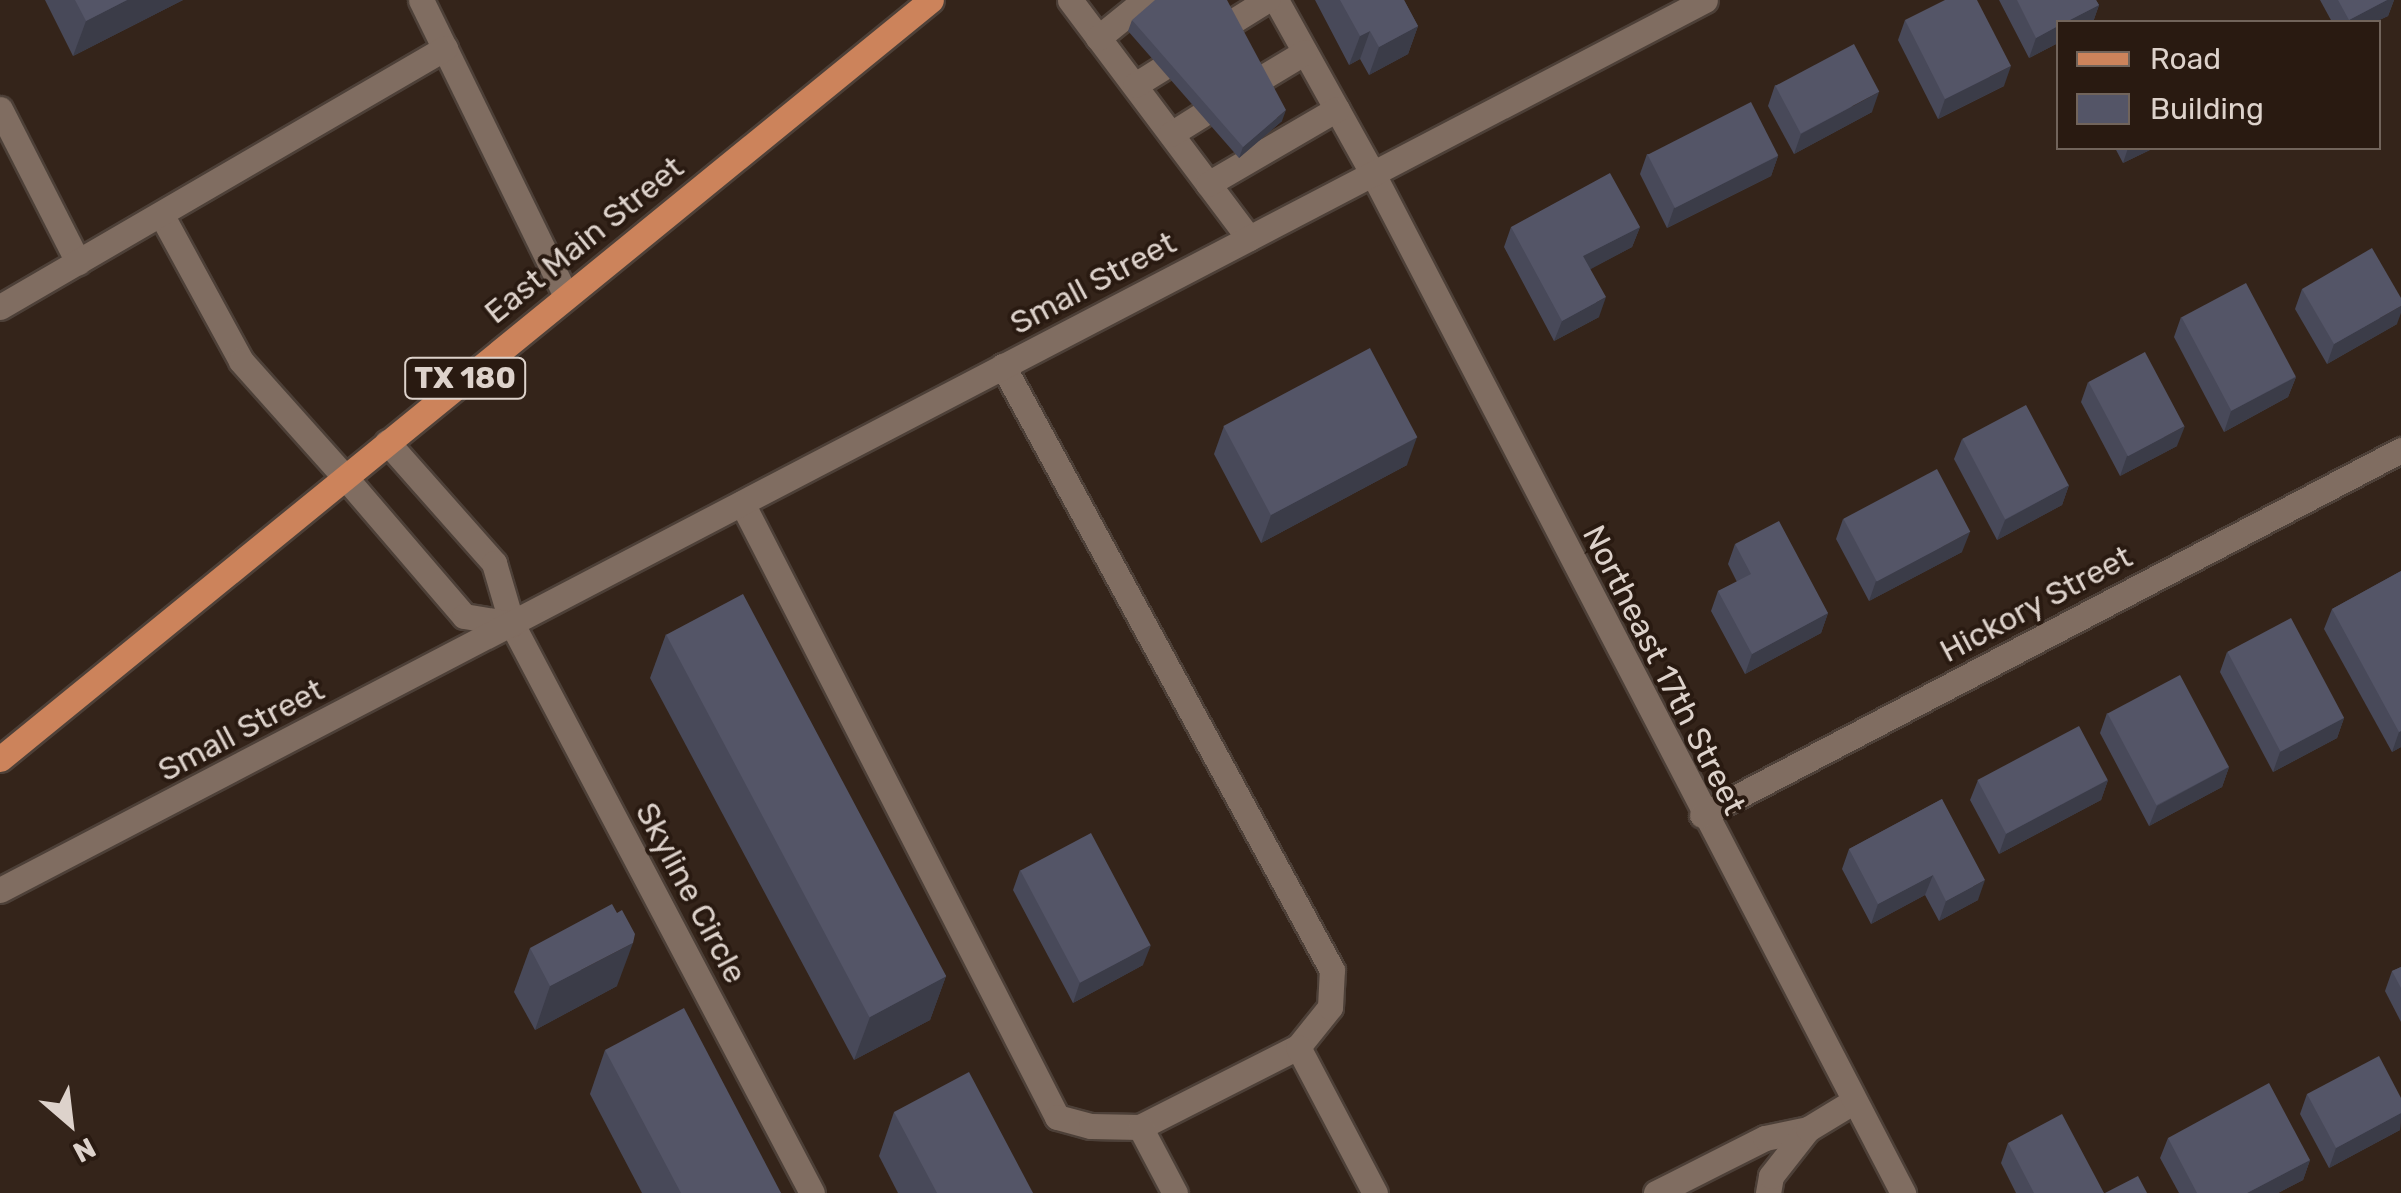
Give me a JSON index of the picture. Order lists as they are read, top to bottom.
{
  "streets": {
    "main road": ["East Main Street", "TX 180"],
    "street": [
      "Small Street",
      "Hickory Street",
      "Northeast 17th Street",
      "Skyline Circle"
    ]
  },
  "crossings": [
    ["Small Street", "Northeast 17th Street"],
    ["Small Street", "Skyline Circle"],
    ["Hickory Street", "Northeast 17th Street"]
  ],
  "legend": ["Road", "Building"],
  "north": "bottom right"
}
